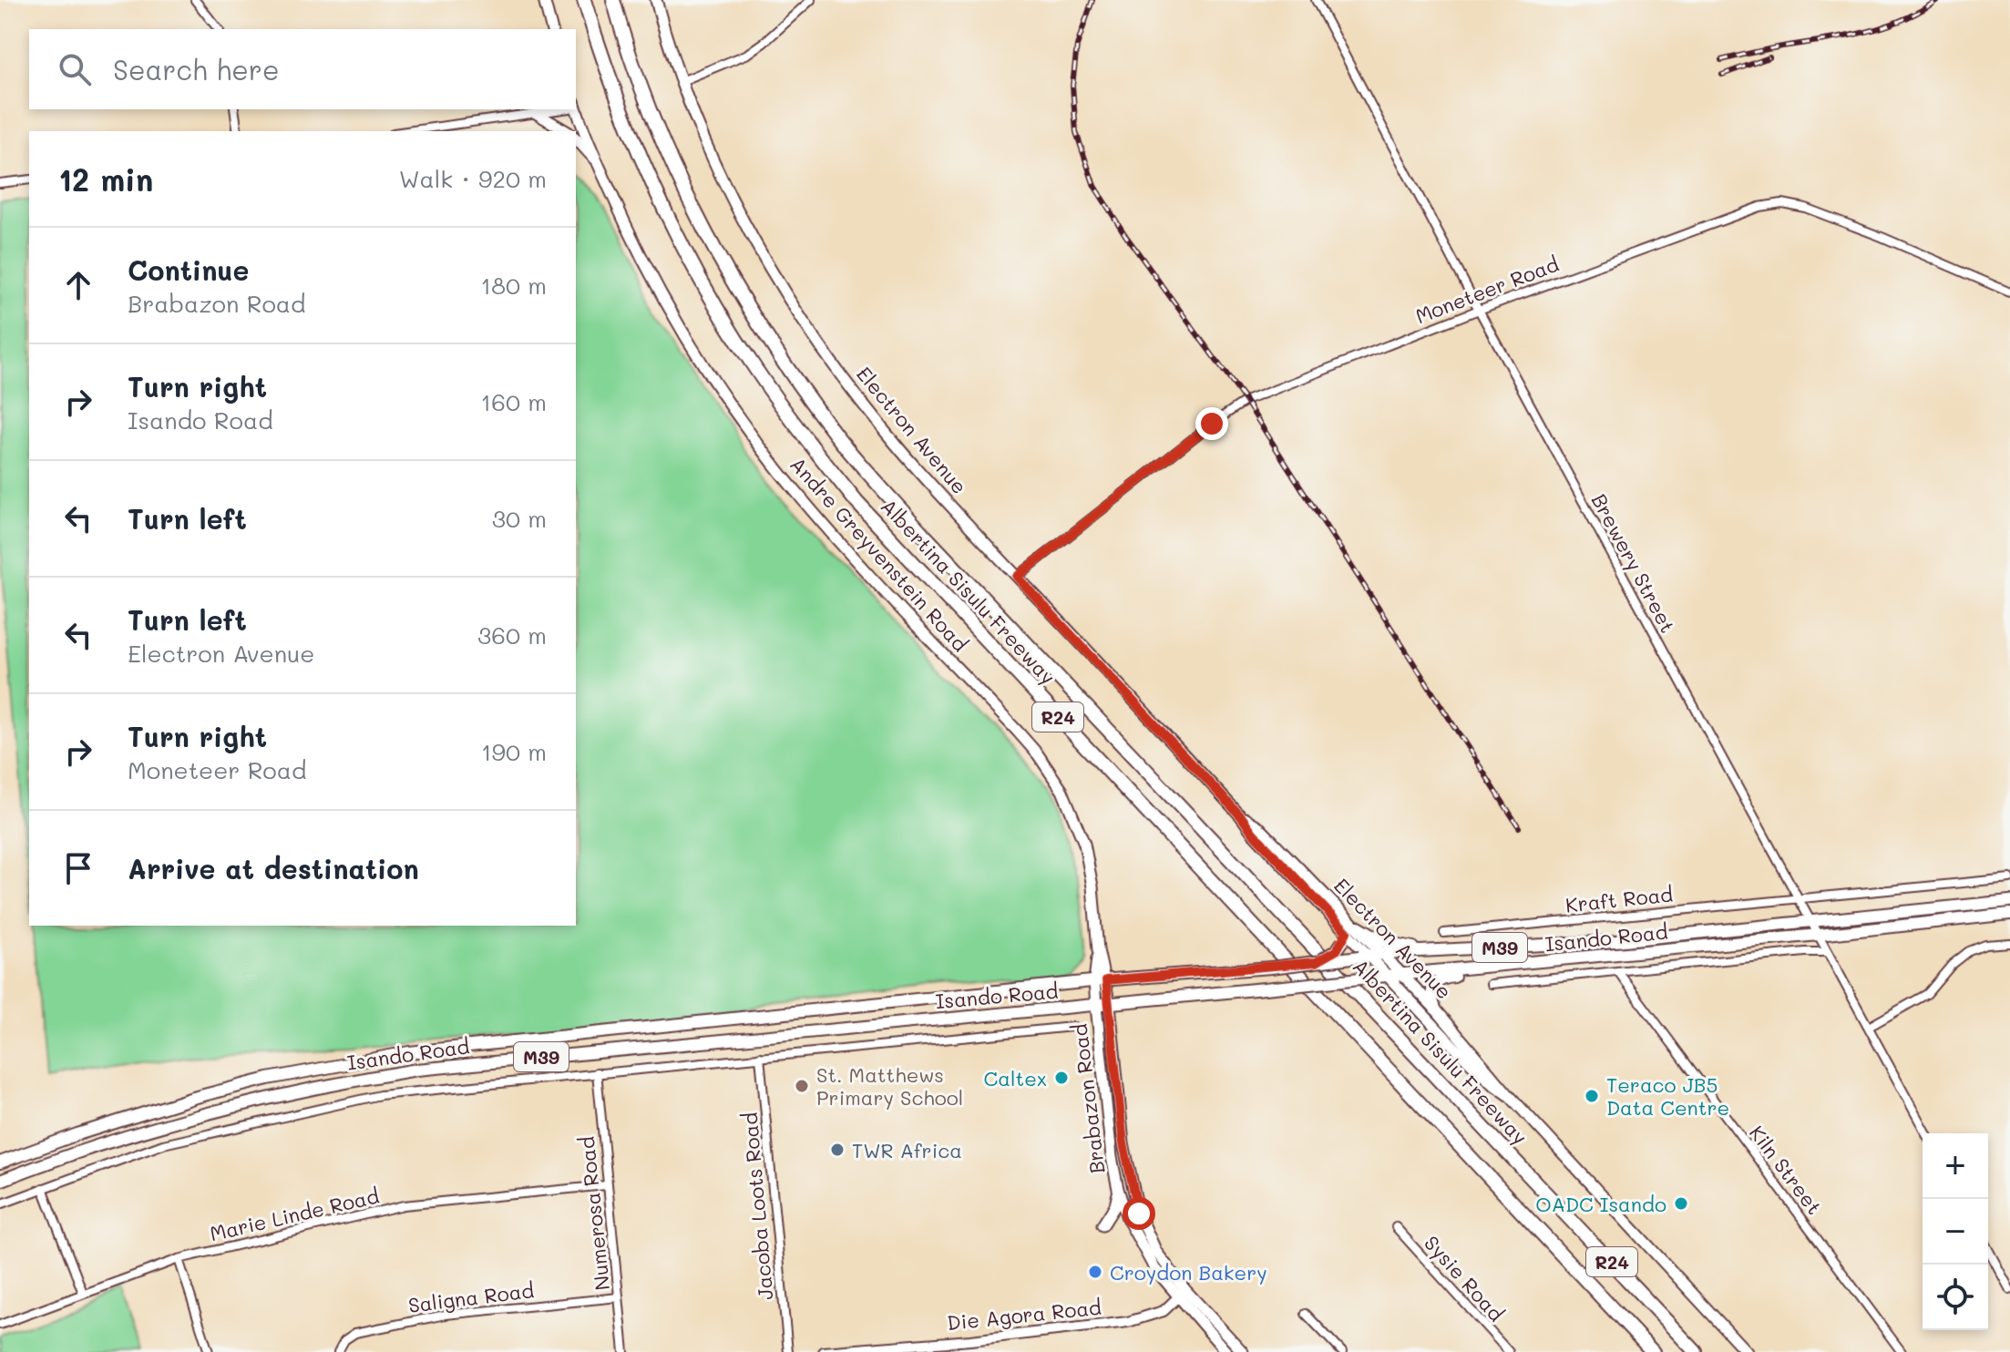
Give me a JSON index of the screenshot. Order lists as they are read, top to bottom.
{
  "streets": {
    "highway": ["Albertina Sisulu Freeway", "R24"],
    "main road": [
      "Electron Avenue",
      "Andre Greyvenstein Road",
      "Isando Road",
      "M39",
      "Brabazon Road"
    ],
    "street": [
      "Moneteer Road",
      "Brewery Street",
      "Kraft Road",
      "Kiln Street",
      "Jacoba Loots Road",
      "Numerosa Road",
      "Marie Linde Road",
      "Sysie Road",
      "Saligna Road",
      "Die Agora Road"
    ]
  },
  "crossings": [
    ["Moneteer Road", "Electron Avenue"],
    ["Moneteer Road", "Brewery Street"],
    ["Electron Avenue", "Isando Road"],
    ["Andre Greyvenstein Road", "Isando Road"],
    ["Andre Greyvenstein Road", "Brabazon Road"],
    ["Brewery Street", "Kraft Road"],
    ["Brewery Street", "Isando Road"],
    ["Isando Road", "Brabazon Road"],
    ["Isando Road", "Jacoba Loots Road"],
    ["Isando Road", "Numerosa Road"],
    ["Brabazon Road", "Die Agora Road"],
    ["Numerosa Road", "Marie Linde Road"],
    ["Numerosa Road", "Saligna Road"]
  ],
  "places": [
    "Caltex",
    "St. Matthews Primary School",
    "Teraco JB5 Data Centre",
    "TWR Africa",
    "OADC Isando",
    "Croydon Bakery"
  ],
  "page": {
    "search": "Search here",
    "heading": ["12 min", "Walk · 920 m"],
    "list": [
      ["Continue", "Brabazon Road", "180 m"],
      ["Turn right", "Isando Road", "160 m"],
      ["Turn left", "30 m"],
      ["Turn left", "Electron Avenue", "360 m"],
      ["Turn right", "Moneteer Road", "190 m"],
      "Arrive at destination"
    ],
    "map_buttons": ["+", "−"]
  }
}
